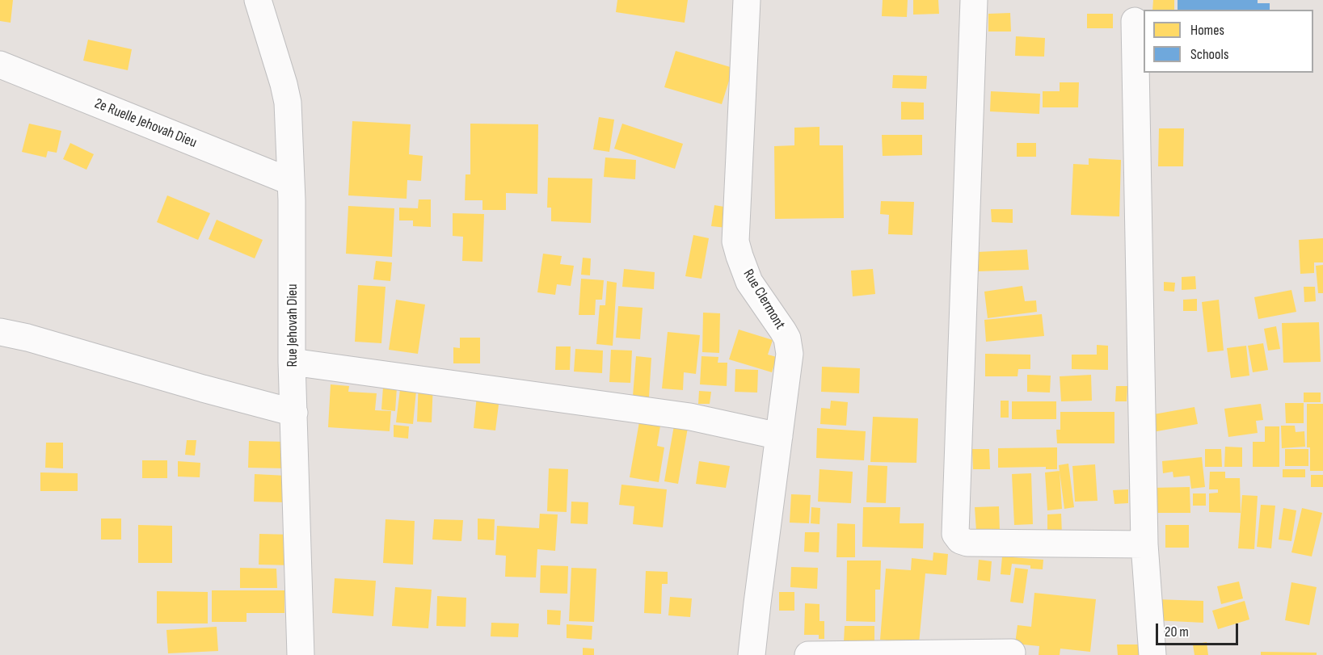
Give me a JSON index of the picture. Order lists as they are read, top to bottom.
{
  "streets": {
    "street": ["2e Ruelle Jehovah Dieu", "Rue Clermont", "Rue Jehovah Dieu"]
  },
  "crossings": [
    ["2e Ruelle Jehovah Dieu", "Rue Jehovah Dieu"]
  ],
  "legend": ["Homes", "Schools"],
  "scale_bar": "20 m"
}
